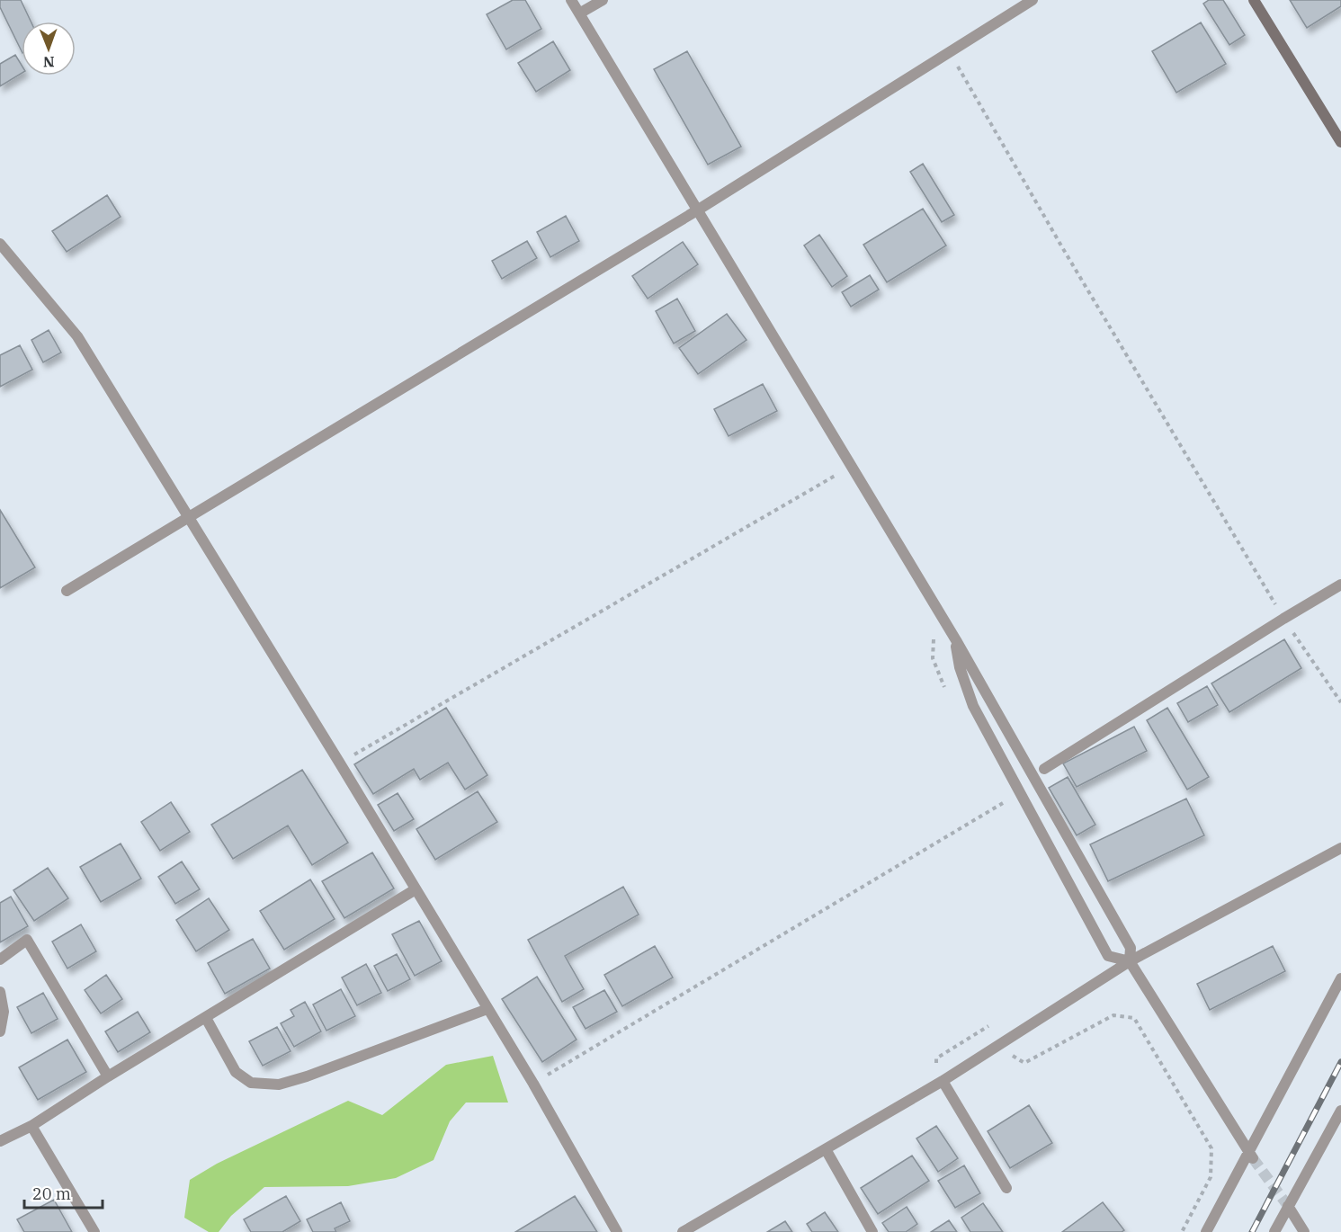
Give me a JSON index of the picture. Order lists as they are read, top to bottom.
{
  "scale_bar": "20 m",
  "north": "bottom"
}
